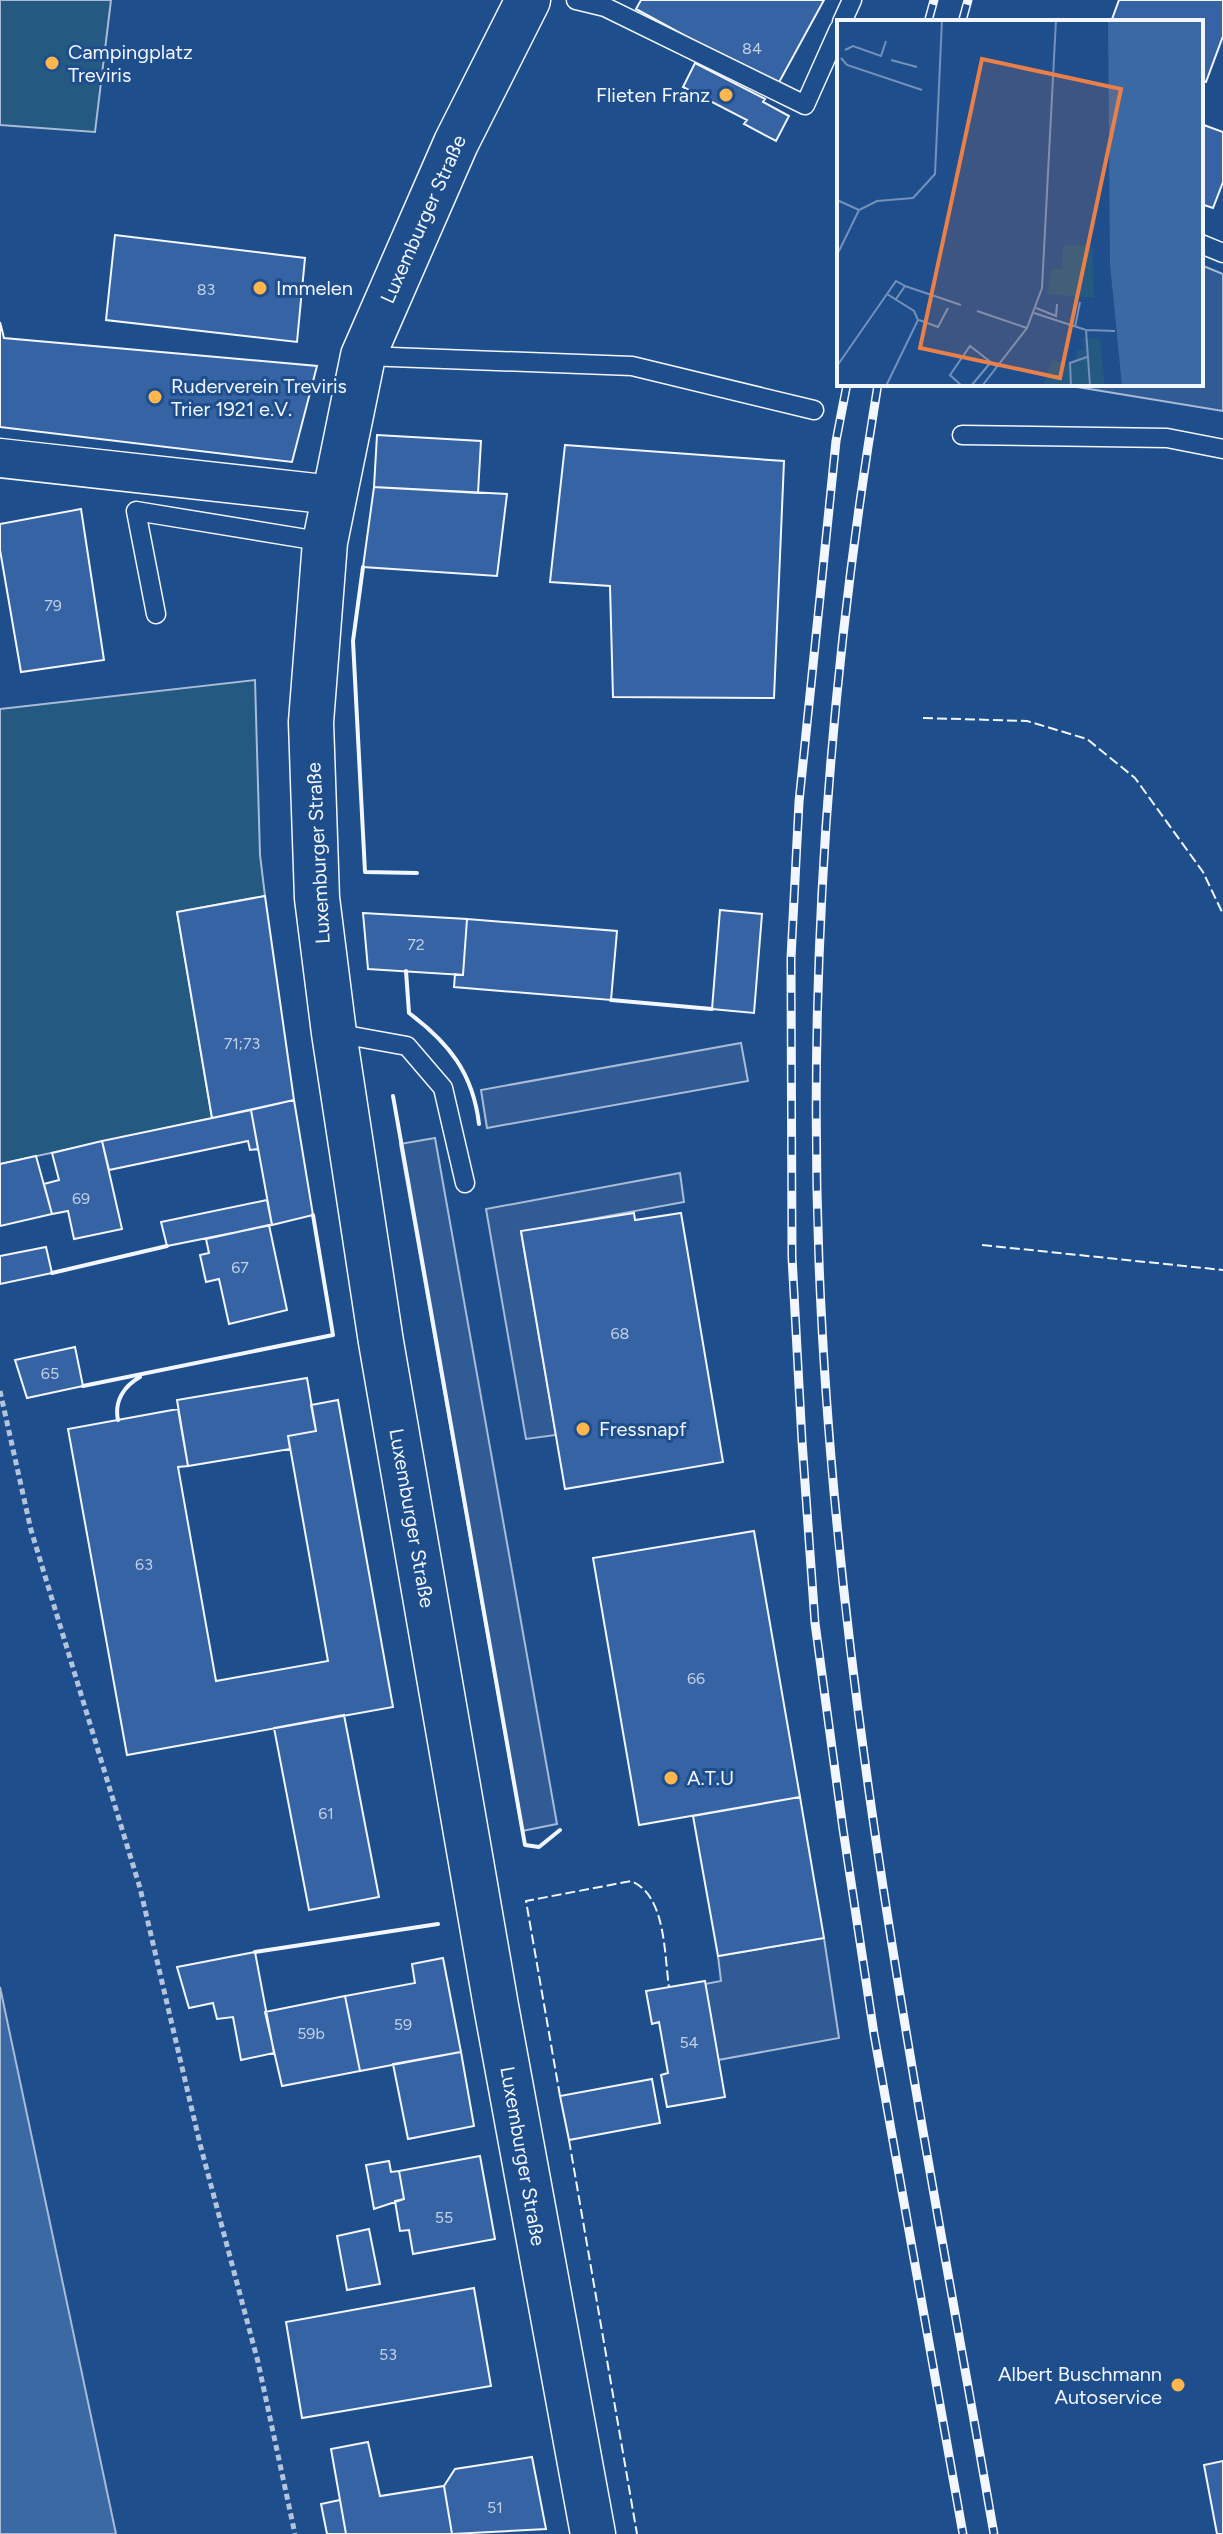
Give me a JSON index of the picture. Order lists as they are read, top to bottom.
{
  "streets": {
    "main road": ["Luxemburger Straße"]
  },
  "places": [
    "Campingplatz Treviris",
    "Flieten Franz",
    "Immelen",
    "Ruderverein Treviris Trier 1921 e.V.",
    "Fressnapf",
    "A.T.U",
    "Albert Buschmann Autoservice"
  ],
  "house_numbers": [
    "84",
    "83",
    "79",
    "72",
    "71;73",
    "69",
    "67",
    "68",
    "65",
    "63",
    "66",
    "61",
    "59",
    "59b",
    "54",
    "55",
    "53",
    "51"
  ]
}
